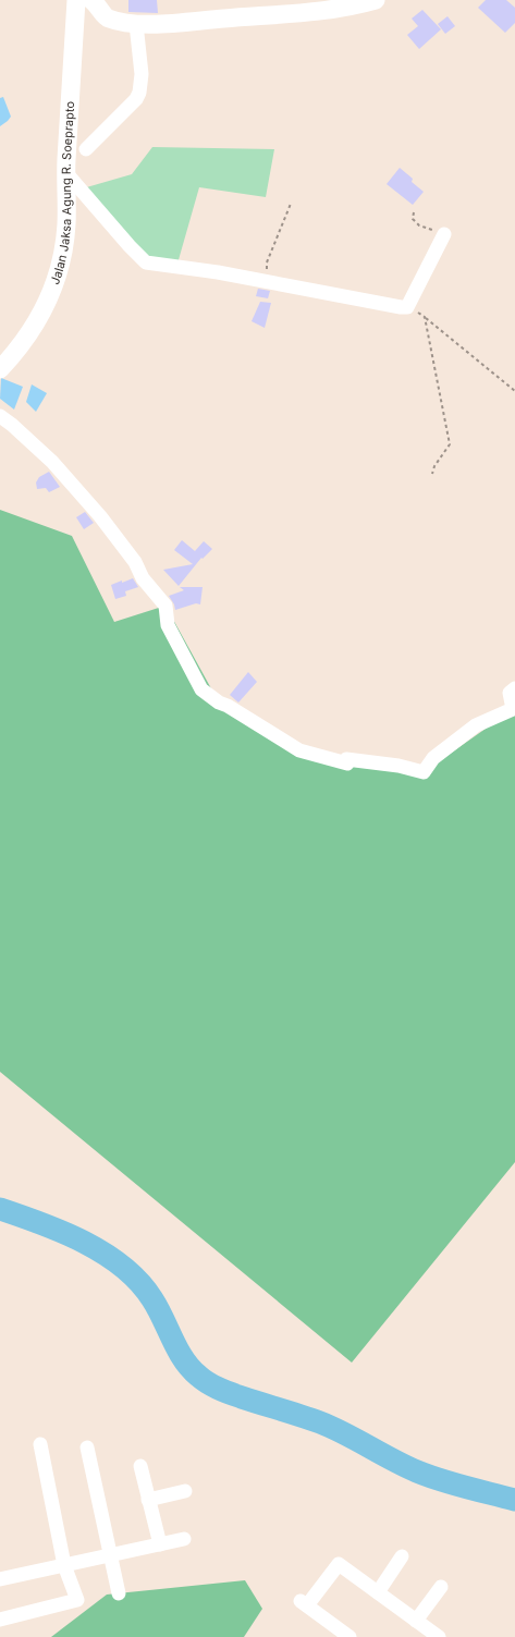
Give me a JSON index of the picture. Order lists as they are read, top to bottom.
{
  "streets": {
    "street": ["Jalan Jaksa Agung R. Soeprapto"]
  }
}
